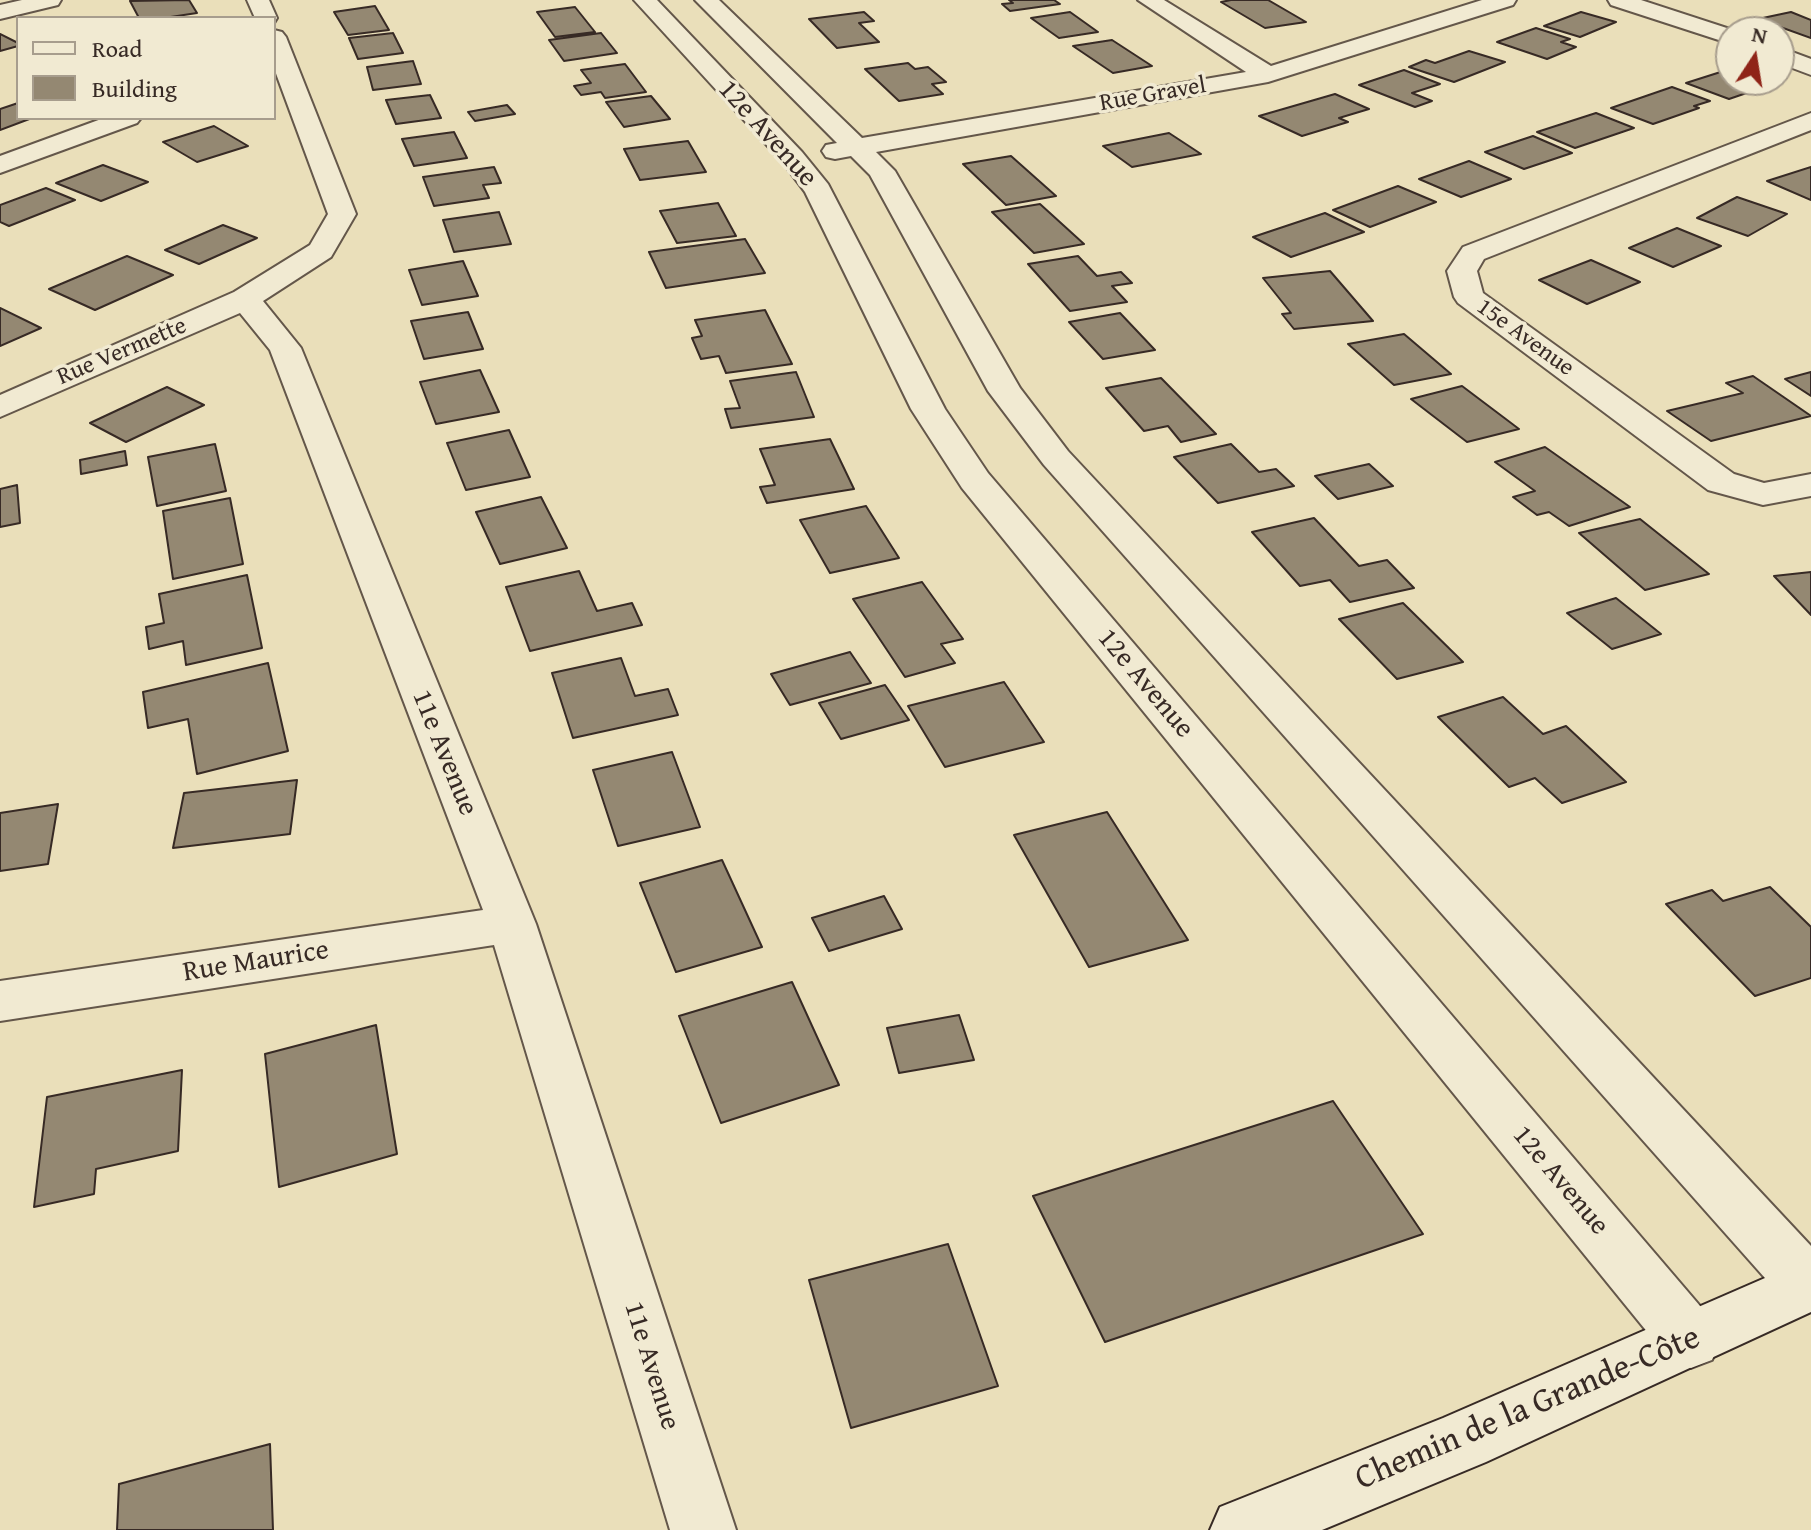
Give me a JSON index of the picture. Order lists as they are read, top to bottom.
{
  "streets": {
    "street": [
      "Rue Gravel",
      "12e Avenue",
      "15e Avenue",
      "Rue Vermette",
      "11e Avenue",
      "Rue Maurice",
      "Chemin de la Grande-Côte"
    ]
  },
  "crossings": [
    ["Rue Gravel", "12e Avenue"],
    ["12e Avenue", "Chemin de la Grande-Côte"],
    ["Rue Vermette", "11e Avenue"],
    ["11e Avenue", "Rue Maurice"]
  ],
  "legend": ["Road", "Building"],
  "north": "top"
}
